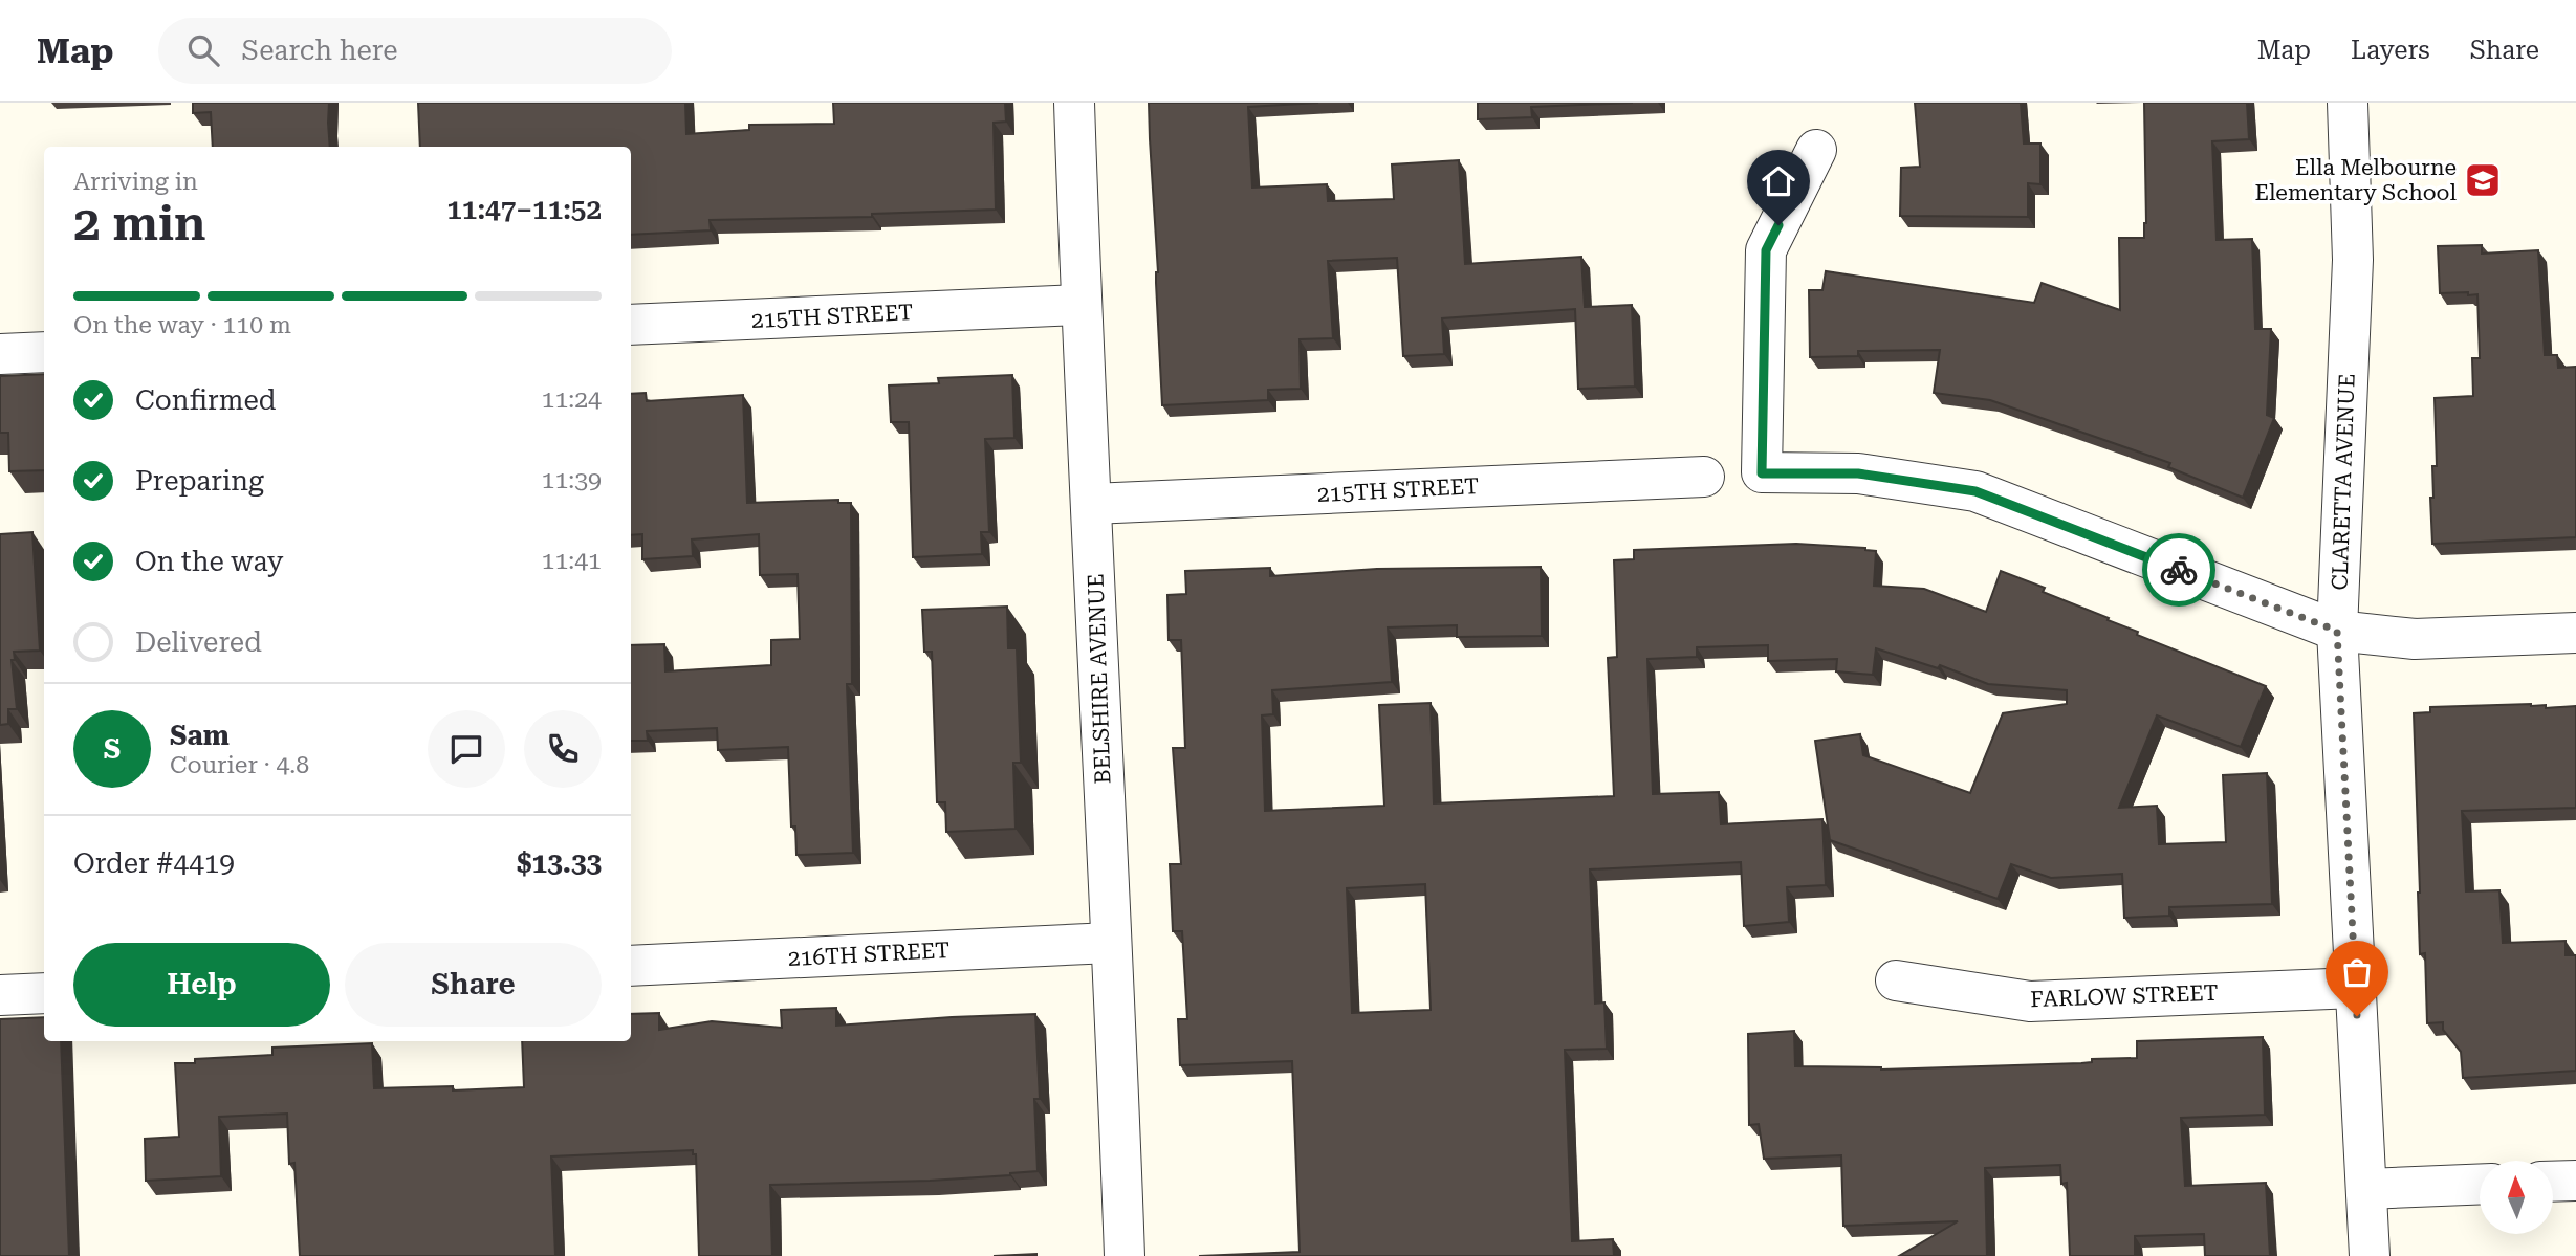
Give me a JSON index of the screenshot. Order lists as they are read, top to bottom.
{
  "streets": {
    "street": [
      "215TH STREET",
      "CLARETTA AVENUE",
      "BELSHIRE AVENUE",
      "216TH STREET",
      "FARLOW STREET"
    ]
  },
  "crossings": [
    ["215TH STREET", "BELSHIRE AVENUE"],
    ["CLARETTA AVENUE", "FARLOW STREET"],
    ["BELSHIRE AVENUE", "216TH STREET"]
  ],
  "places": {
    "school or university": ["Ella Melbourne Elementary School"]
  },
  "north": "top",
  "page": {
    "header": "Map",
    "search": "Search here",
    "nav": ["Map", "Layers", "Share"],
    "heading": ["2 min", "Arriving in", "11:47–11:52"],
    "panel": [
      "Sam",
      "Courier · 4.8",
      "Order #4419",
      "$13.33"
    ],
    "bar": "On the way · 110 m",
    "list": [
      ["Confirmed", "11:24"],
      ["Preparing", "11:39"],
      ["On the way", "11:41"],
      "Delivered"
    ],
    "round": "S",
    "buttons": ["Help", "Share"]
  }
}
